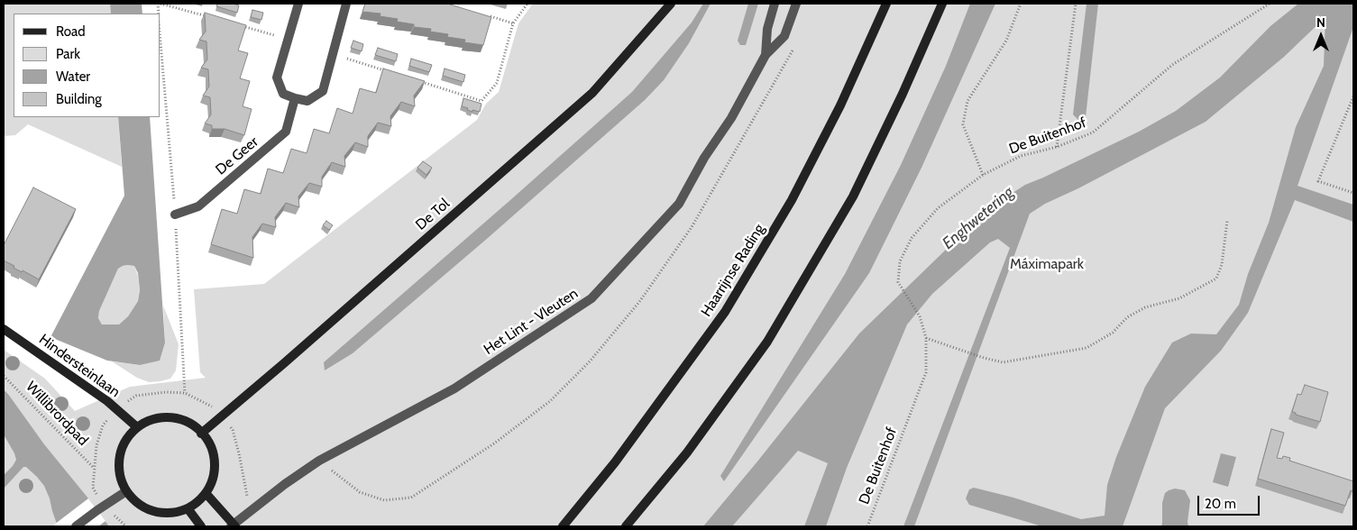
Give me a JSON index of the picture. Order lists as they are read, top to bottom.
{
  "streets": {
    "main road": ["De Tol", "Haarrijnse Rading", "Hindersteinlaan"],
    "street": ["De Geer", "Het Lint - Vleuten"],
    "path": ["De Buitenhof", "Willibrordpad"]
  },
  "crossings": [
    ["De Tol", "Hindersteinlaan"],
    ["Hindersteinlaan", "Willibrordpad"]
  ],
  "water": ["Enghwetering"],
  "parks": ["Máximapark"],
  "legend": [
    "Road",
    "Park",
    "Water",
    "Building"
  ],
  "scale_bar": "20 m",
  "north": "top"
}
